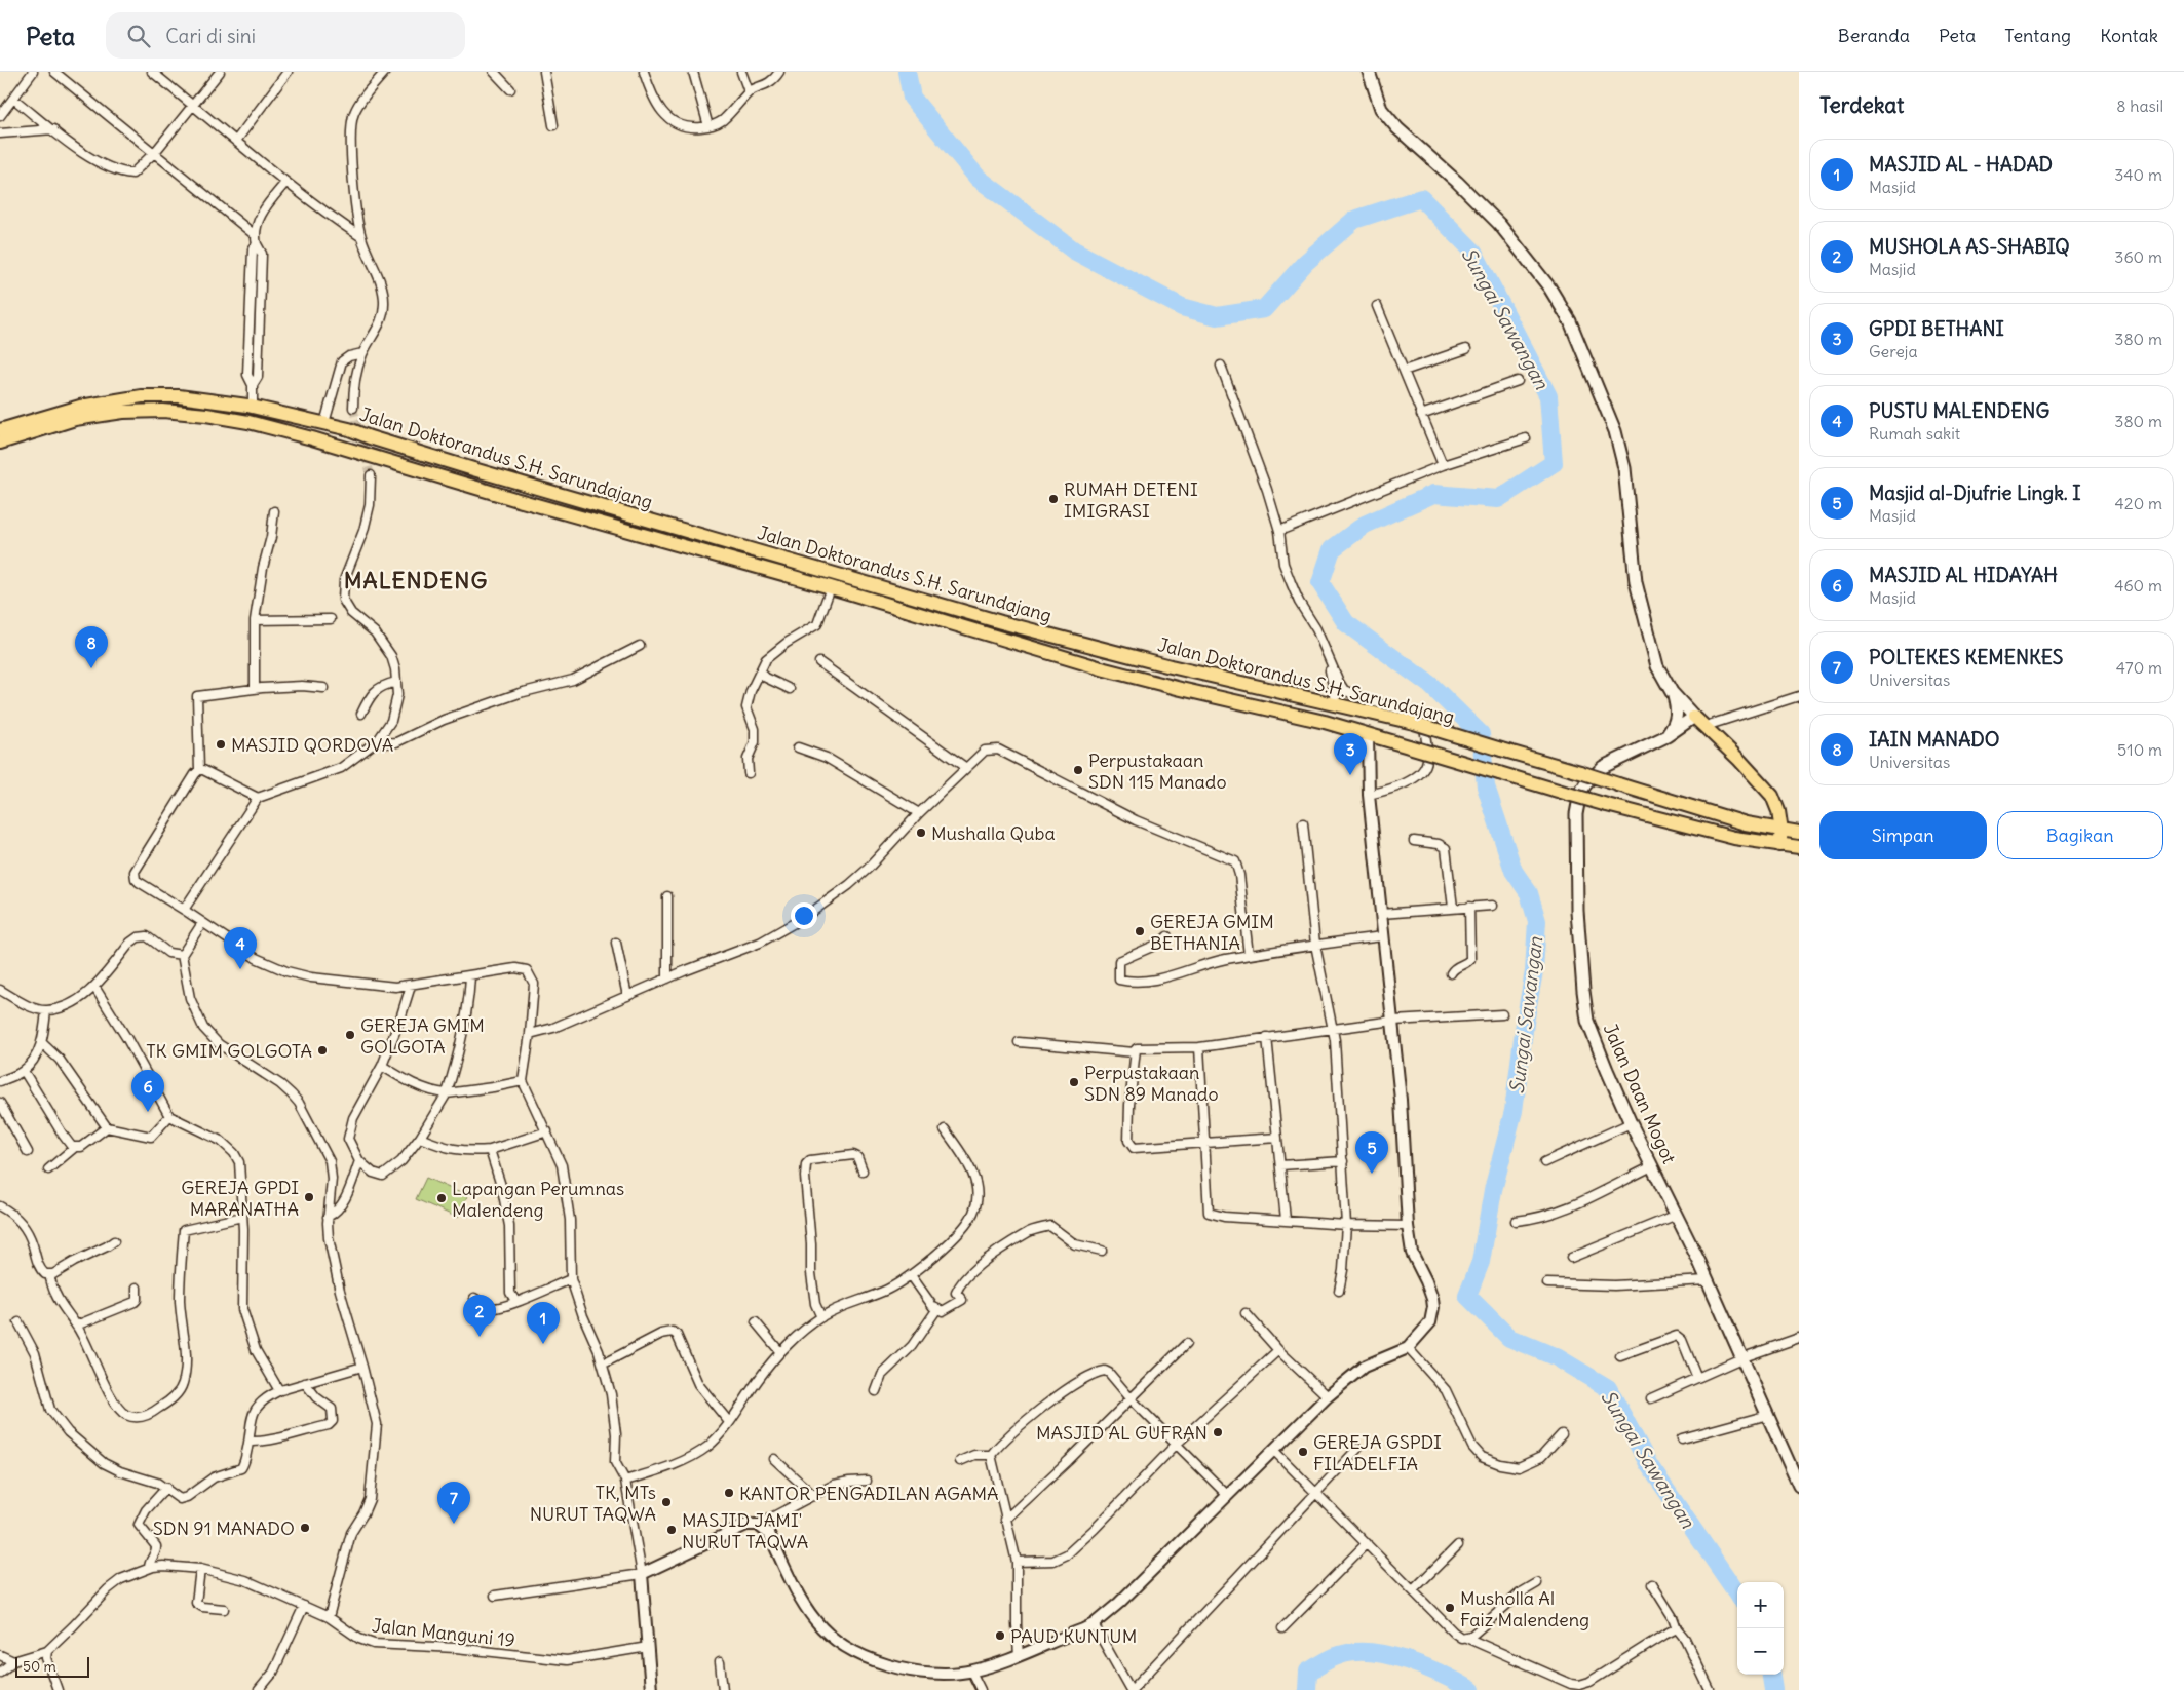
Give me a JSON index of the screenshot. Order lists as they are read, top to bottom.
{
  "streets": {
    "main road": ["Jalan Doktorandus S.H. Sarundajang", "Jalan Daan Mogot"],
    "street": ["Jalan Manguni 19"]
  },
  "districts": ["MALENDENG"],
  "water": ["Sungai Sawangan"],
  "places": [
    "RUMAH DETENI IMIGRASI",
    "MASJID QORDOVA",
    "Perpustakaan SDN 115 Manado",
    "Mushalla Quba",
    "GEREJA GMIM BETHANIA",
    "GEREJA GMIM GOLGOTA",
    "TK GMIM GOLGOTA",
    "Perpustakaan SDN 89 Manado",
    "GEREJA GPDI MARANATHA",
    "Lapangan Perumnas Malendeng",
    "MASJID AL GUFRAN",
    "GEREJA GSPDI FILADELFIA",
    "KANTOR PENGADILAN AGAMA",
    "TK, MTs NURUT TAQWA",
    "SDN 91 MANADO",
    "MASJID JAMI' NURUT TAQWA",
    "Musholla Al Faiz Malendeng",
    "PAUD KUNTUM"
  ],
  "scale_bar": "50 m",
  "page": {
    "header": "Peta",
    "search": "Cari di sini",
    "nav": [
      "Beranda",
      "Peta",
      "Tentang",
      "Kontak"
    ],
    "heading": ["Terdekat", "8 hasil"],
    "list": [
      {
        "mark": "1",
        "name": "MASJID AL - HADAD",
        "note": "Masjid",
        "value": "340 m"
      },
      {
        "mark": "2",
        "name": "MUSHOLA AS-SHABIQ",
        "note": "Masjid",
        "value": "360 m"
      },
      {
        "mark": "3",
        "name": "GPDI BETHANI",
        "note": "Gereja",
        "value": "380 m"
      },
      {
        "mark": "4",
        "name": "PUSTU MALENDENG",
        "note": "Rumah sakit",
        "value": "380 m"
      },
      {
        "mark": "5",
        "name": "Masjid al-Djufrie Lingk. I",
        "note": "Masjid",
        "value": "420 m"
      },
      {
        "mark": "6",
        "name": "MASJID AL HIDAYAH",
        "note": "Masjid",
        "value": "460 m"
      },
      {
        "mark": "7",
        "name": "POLTEKES KEMENKES",
        "note": "Universitas",
        "value": "470 m"
      },
      {
        "mark": "8",
        "name": "IAIN MANADO",
        "note": "Universitas",
        "value": "510 m"
      }
    ],
    "pins": [
      "8",
      "3",
      "4",
      "6",
      "5",
      "2",
      "1",
      "7"
    ],
    "buttons": ["Simpan", "Bagikan"],
    "map_buttons": ["+", "−"],
    "scale": "50 m"
  }
}
